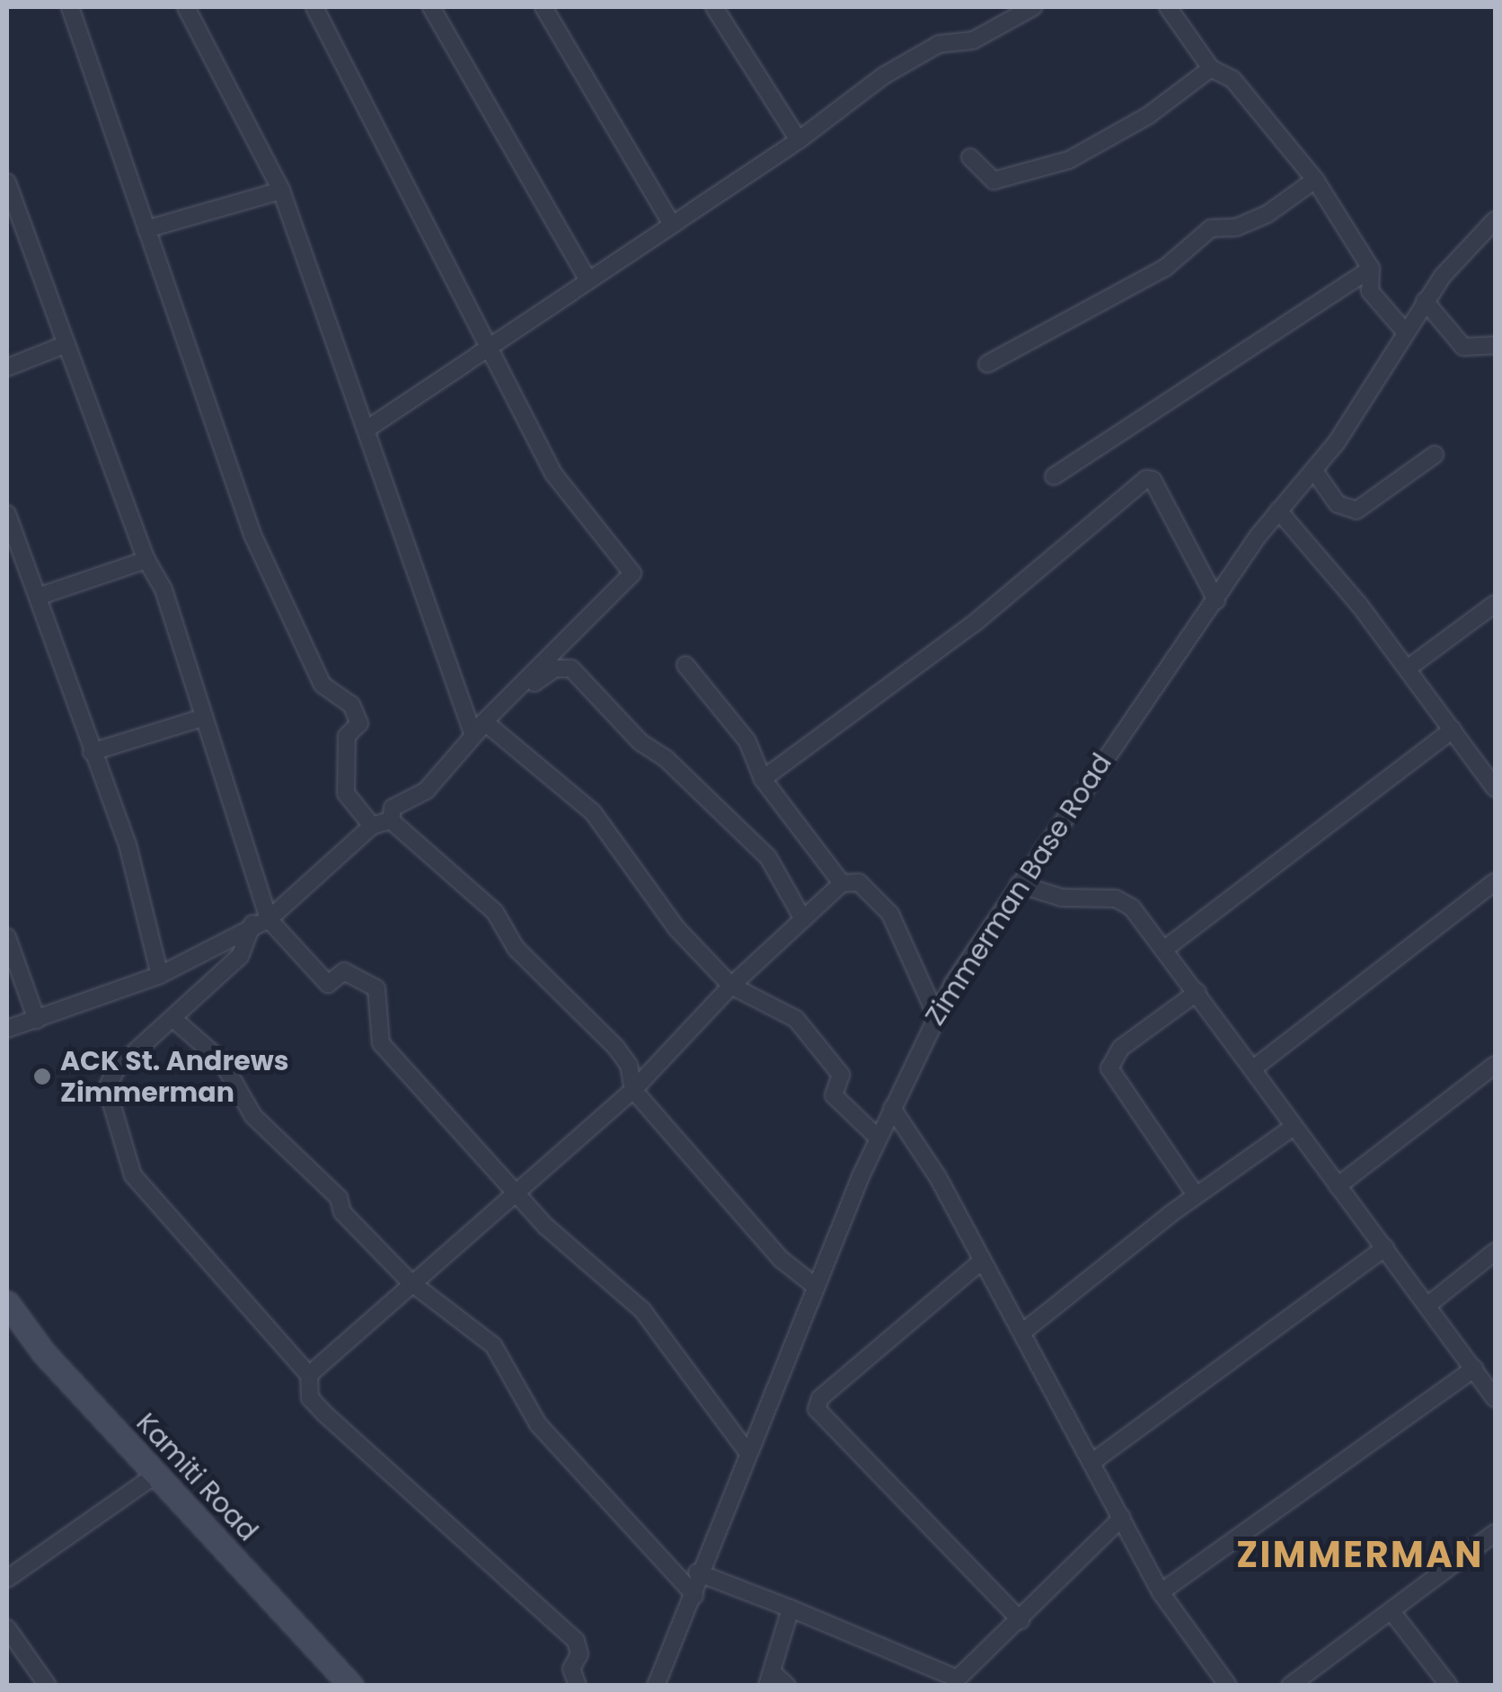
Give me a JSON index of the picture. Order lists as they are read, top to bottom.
{
  "streets": {
    "main road": ["Kamiti Road"],
    "street": ["Zimmerman Base Road"]
  },
  "districts": ["ZIMMERMAN"],
  "places": ["ACK St. Andrews Zimmerman"]
}
